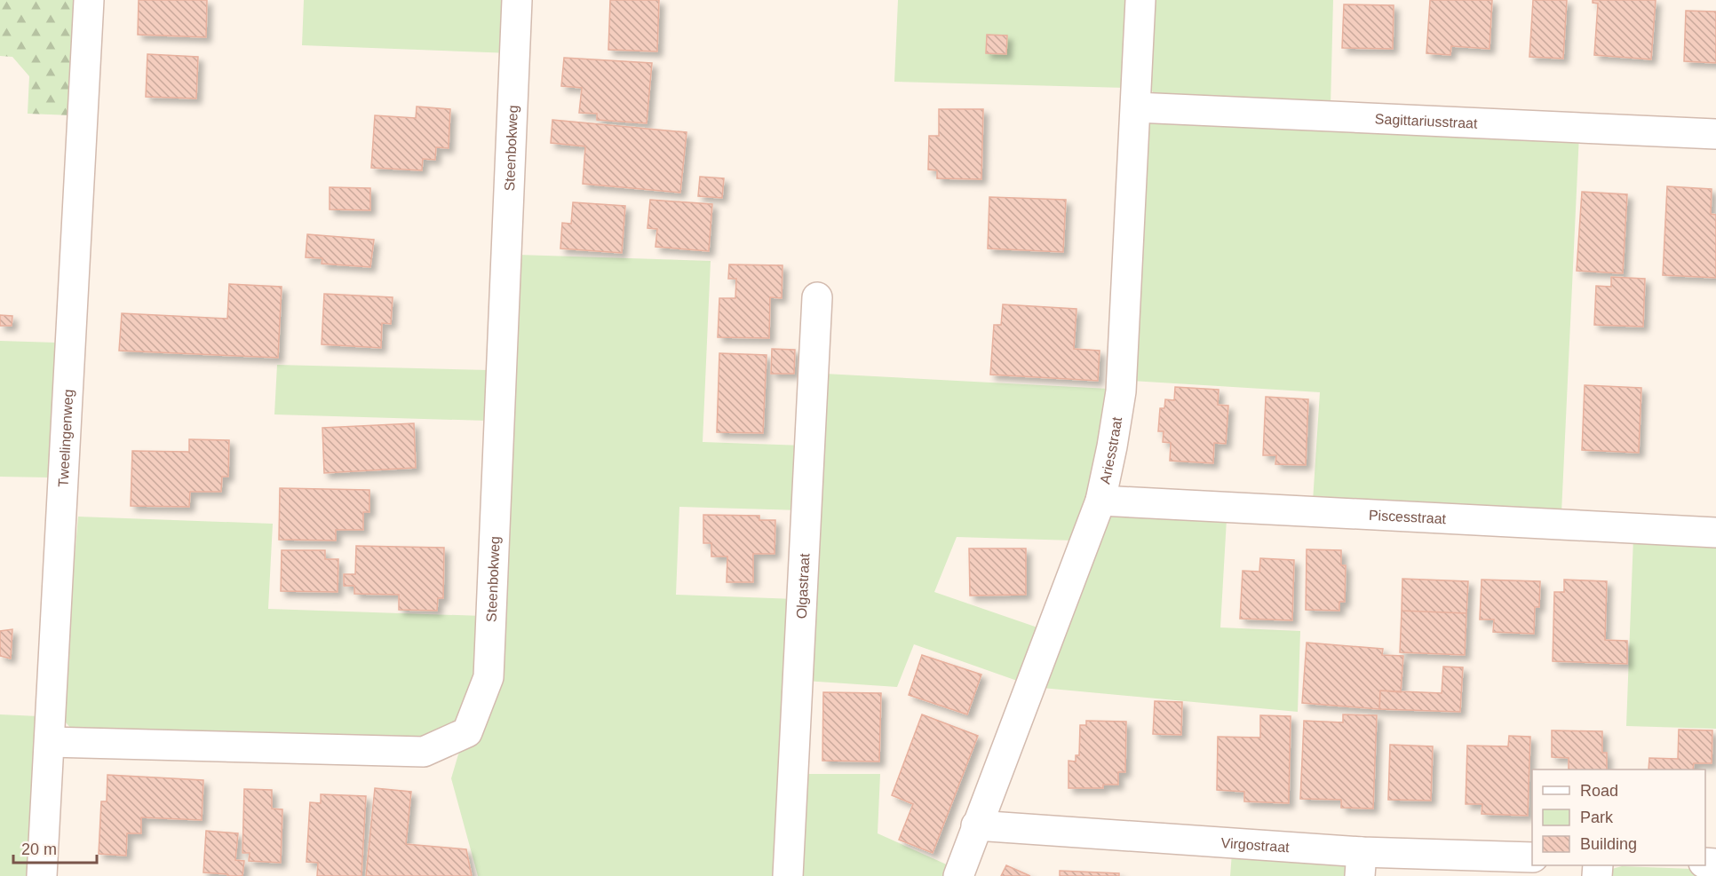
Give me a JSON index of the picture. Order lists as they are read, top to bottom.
{
  "streets": {
    "street": [
      "Sagittariusstraat",
      "Steenbokweg",
      "Tweelingenweg",
      "Ariesstraat",
      "Piscesstraat",
      "Olgastraat",
      "Virgostraat"
    ]
  },
  "crossings": [
    ["Sagittariusstraat", "Ariesstraat"],
    ["Steenbokweg", "Tweelingenweg"],
    ["Ariesstraat", "Piscesstraat"],
    ["Ariesstraat", "Virgostraat"]
  ],
  "legend": ["Road", "Park", "Building"],
  "scale_bar": "20 m"
}
